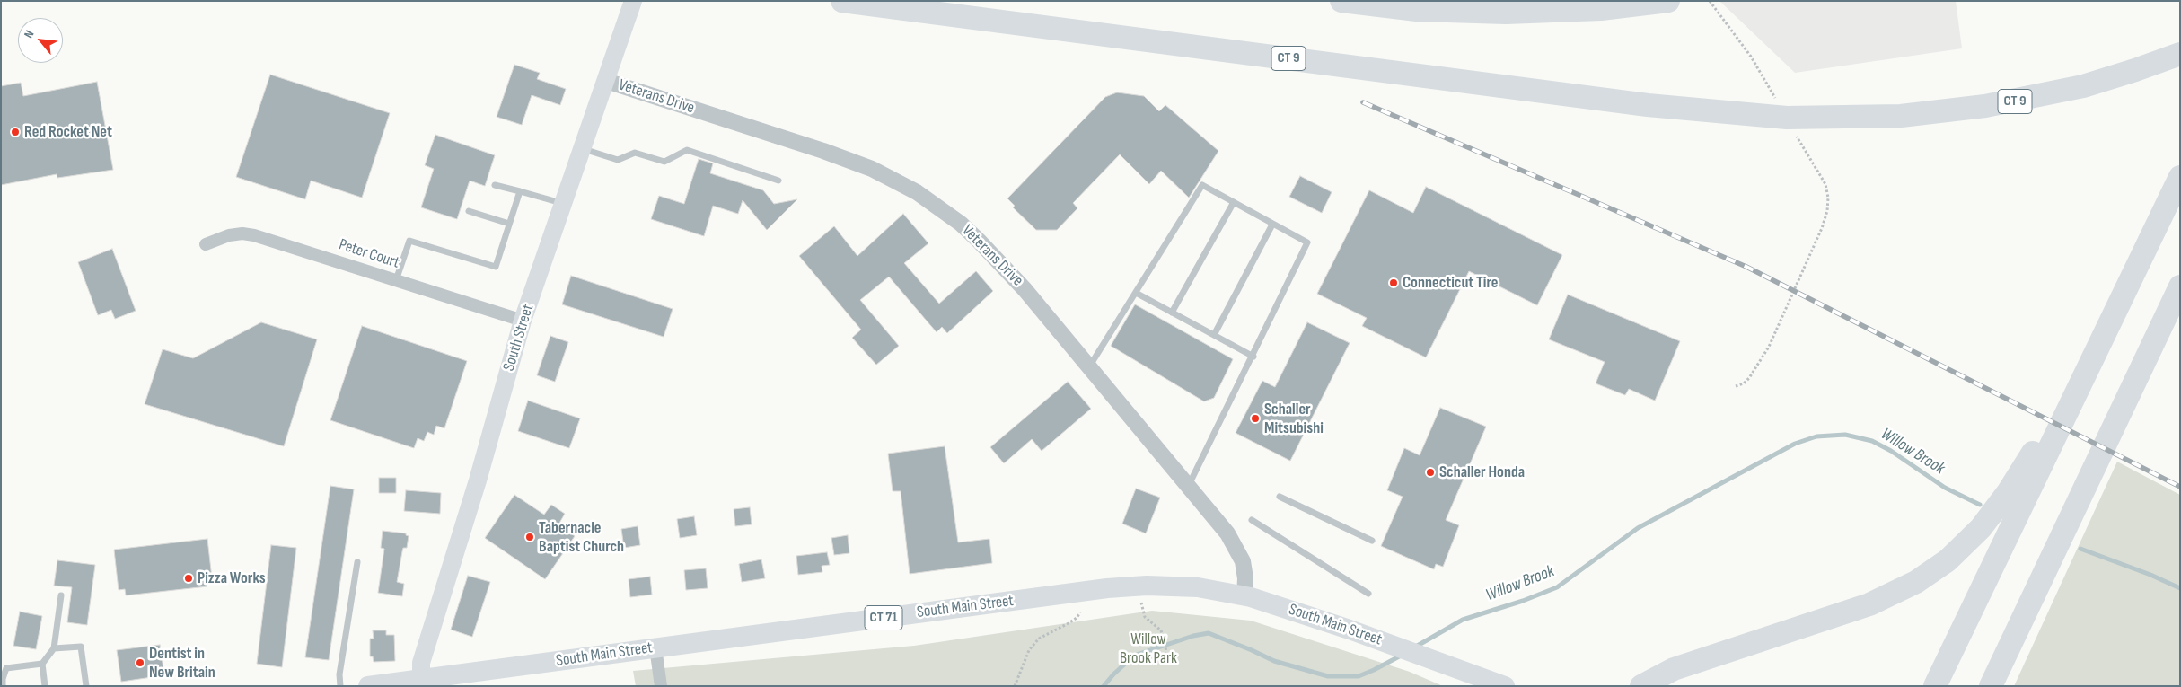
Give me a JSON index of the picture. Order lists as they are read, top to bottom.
{
  "streets": {
    "highway": ["CT 9"],
    "main road": ["South Street", "South Main Street", "CT 71"],
    "street": ["Veterans Drive", "Peter Court"]
  },
  "crossings": [
    ["Veterans Drive", "South Street"],
    ["Veterans Drive", "South Main Street"],
    ["Peter Court", "South Street"],
    ["South Street", "South Main Street"]
  ],
  "water": ["Willow Brook"],
  "parks": ["Willow Brook Park"],
  "places": [
    "Red Rocket Net",
    "Connecticut Tire",
    "Schaller Mitsubishi",
    "Schaller Honda",
    "Tabernacle Baptist Church",
    "Pizza Works",
    "Dentist in New Britain"
  ],
  "north": "top left"
}
